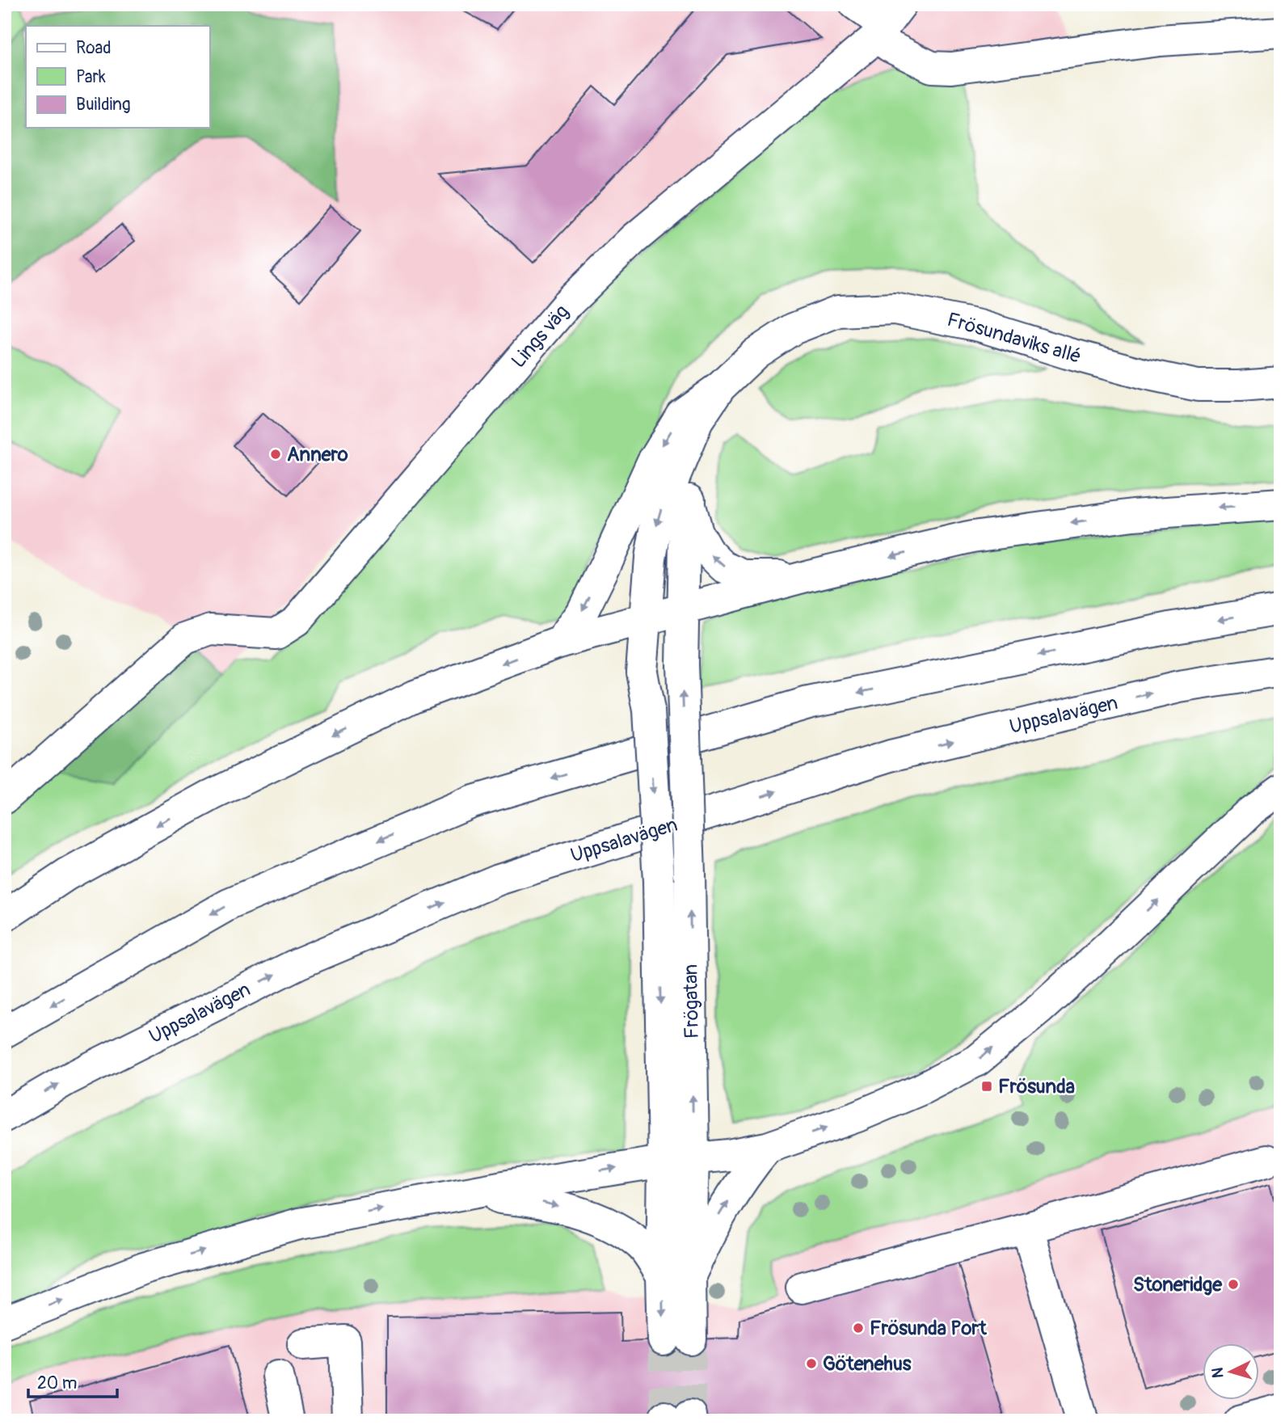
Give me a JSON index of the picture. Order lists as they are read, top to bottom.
{
  "streets": {
    "main road": [
      "Lings väg",
      "Frösundaviks allé",
      "Uppsalavägen",
      "Frögatan"
    ]
  },
  "crossings": [
    ["Frösundaviks allé", "Frögatan"]
  ],
  "places": {
    "other": [
      "Annero",
      "Stoneridge",
      "Frösunda Port",
      "Götenehus"
    ],
    "transit": ["Frösunda"]
  },
  "legend": ["Road", "Park", "Building"],
  "scale_bar": "20 m",
  "north": "left"
}
